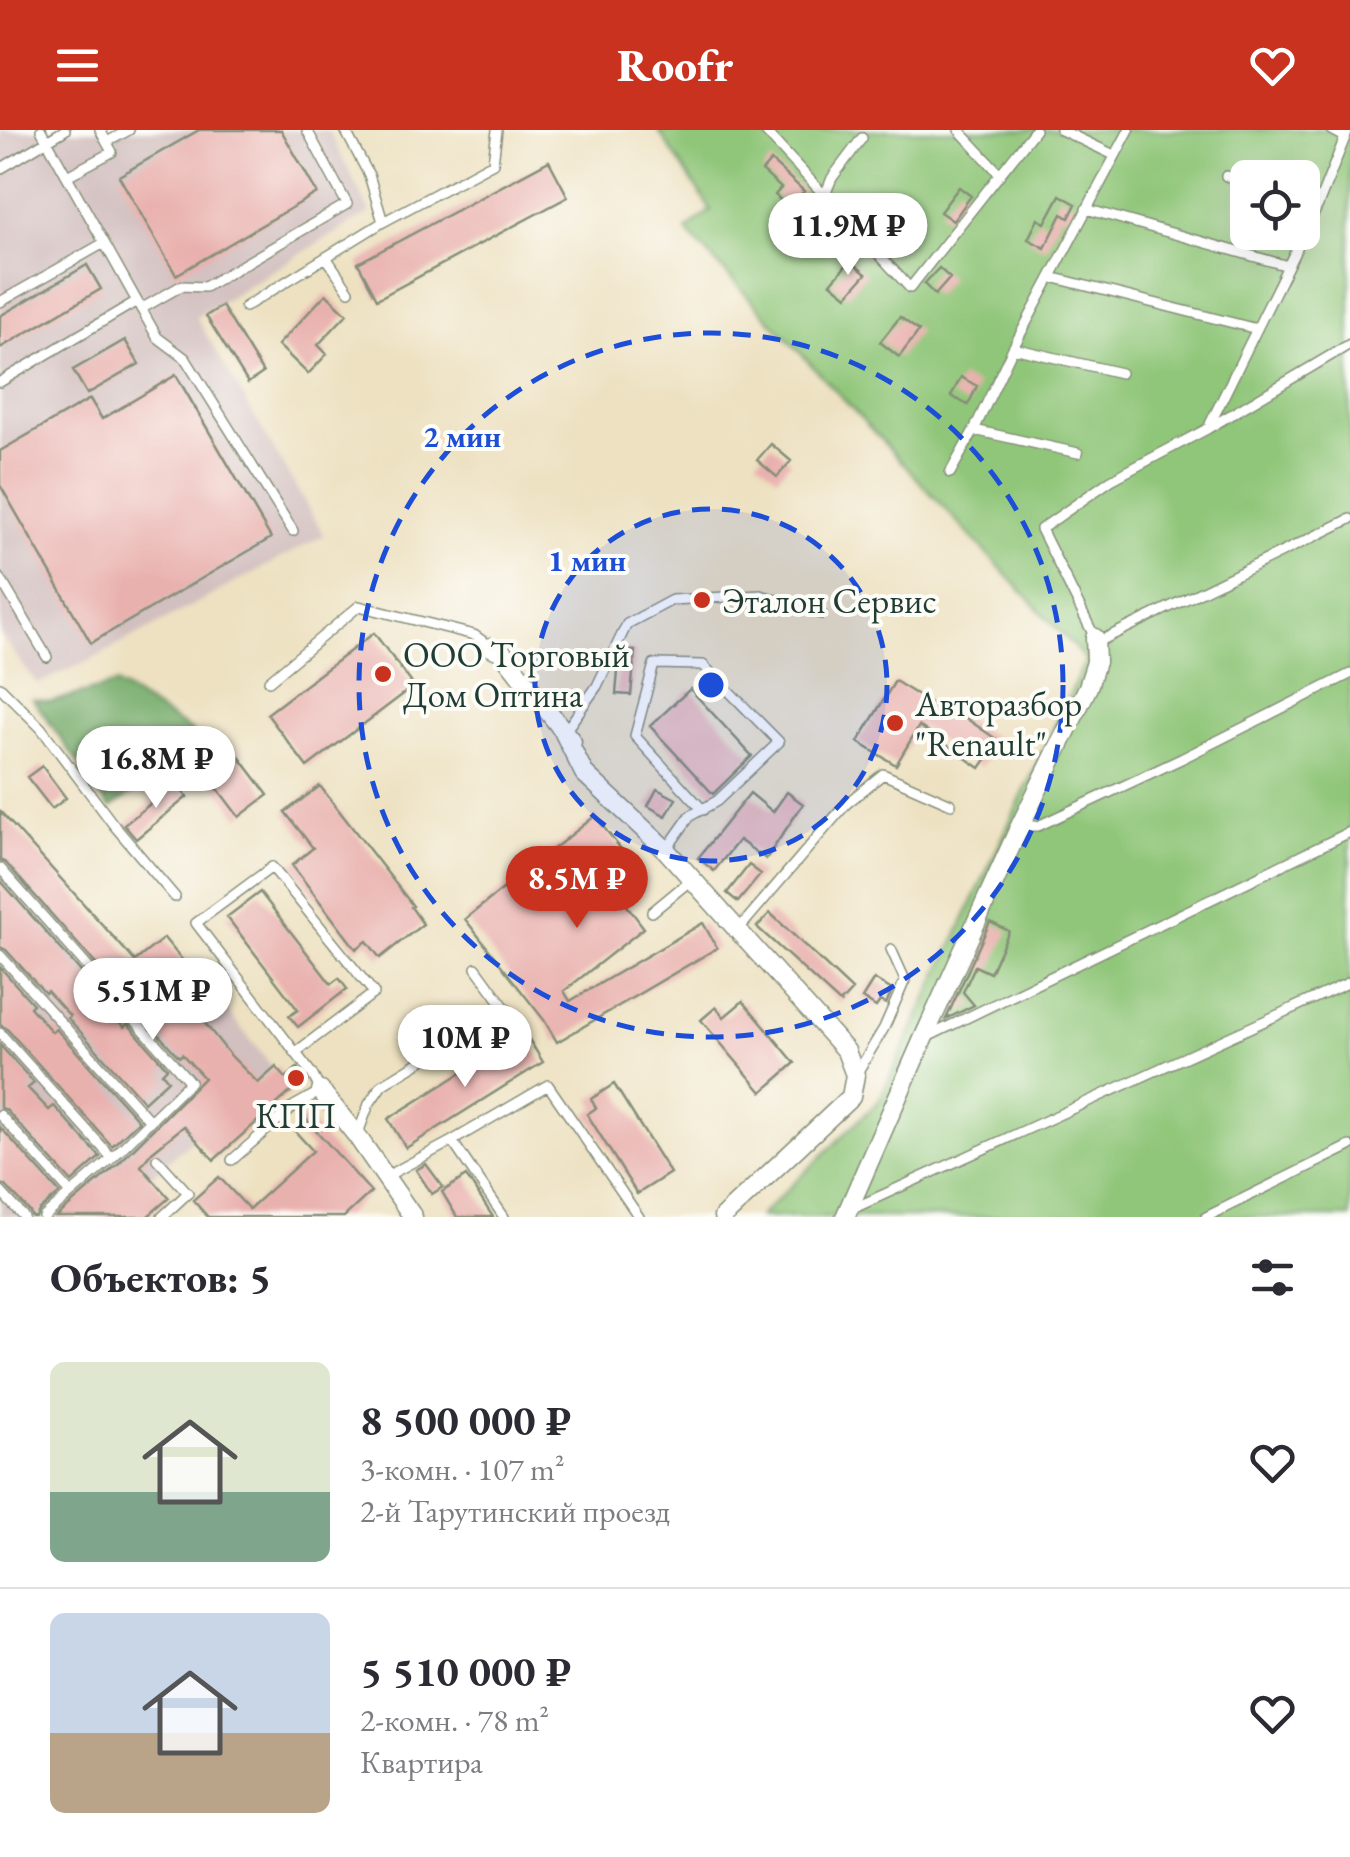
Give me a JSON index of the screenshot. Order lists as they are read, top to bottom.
{
  "places": [
    "Эталон Сервис",
    "ООО Торговый Дом Оптина",
    "Авторазбор \"Renault\"",
    "КПП"
  ],
  "page": {
    "header": "Roofr",
    "price": [
      "11.9M ₽",
      "16.8M ₽",
      "8.5M ₽",
      "5.51M ₽",
      "10M ₽"
    ],
    "heading": "Объектов: 5",
    "list": [
      {
        "name": "8 500 000 ₽",
        "note": "3-комн. · 107 m² · 2-й Тарутинский проезд"
      },
      {
        "name": "5 510 000 ₽",
        "note": "2-комн. · 78 m² · Квартира"
      }
    ]
  },
  "rings": ["2 мин", "1 мин"]
}
